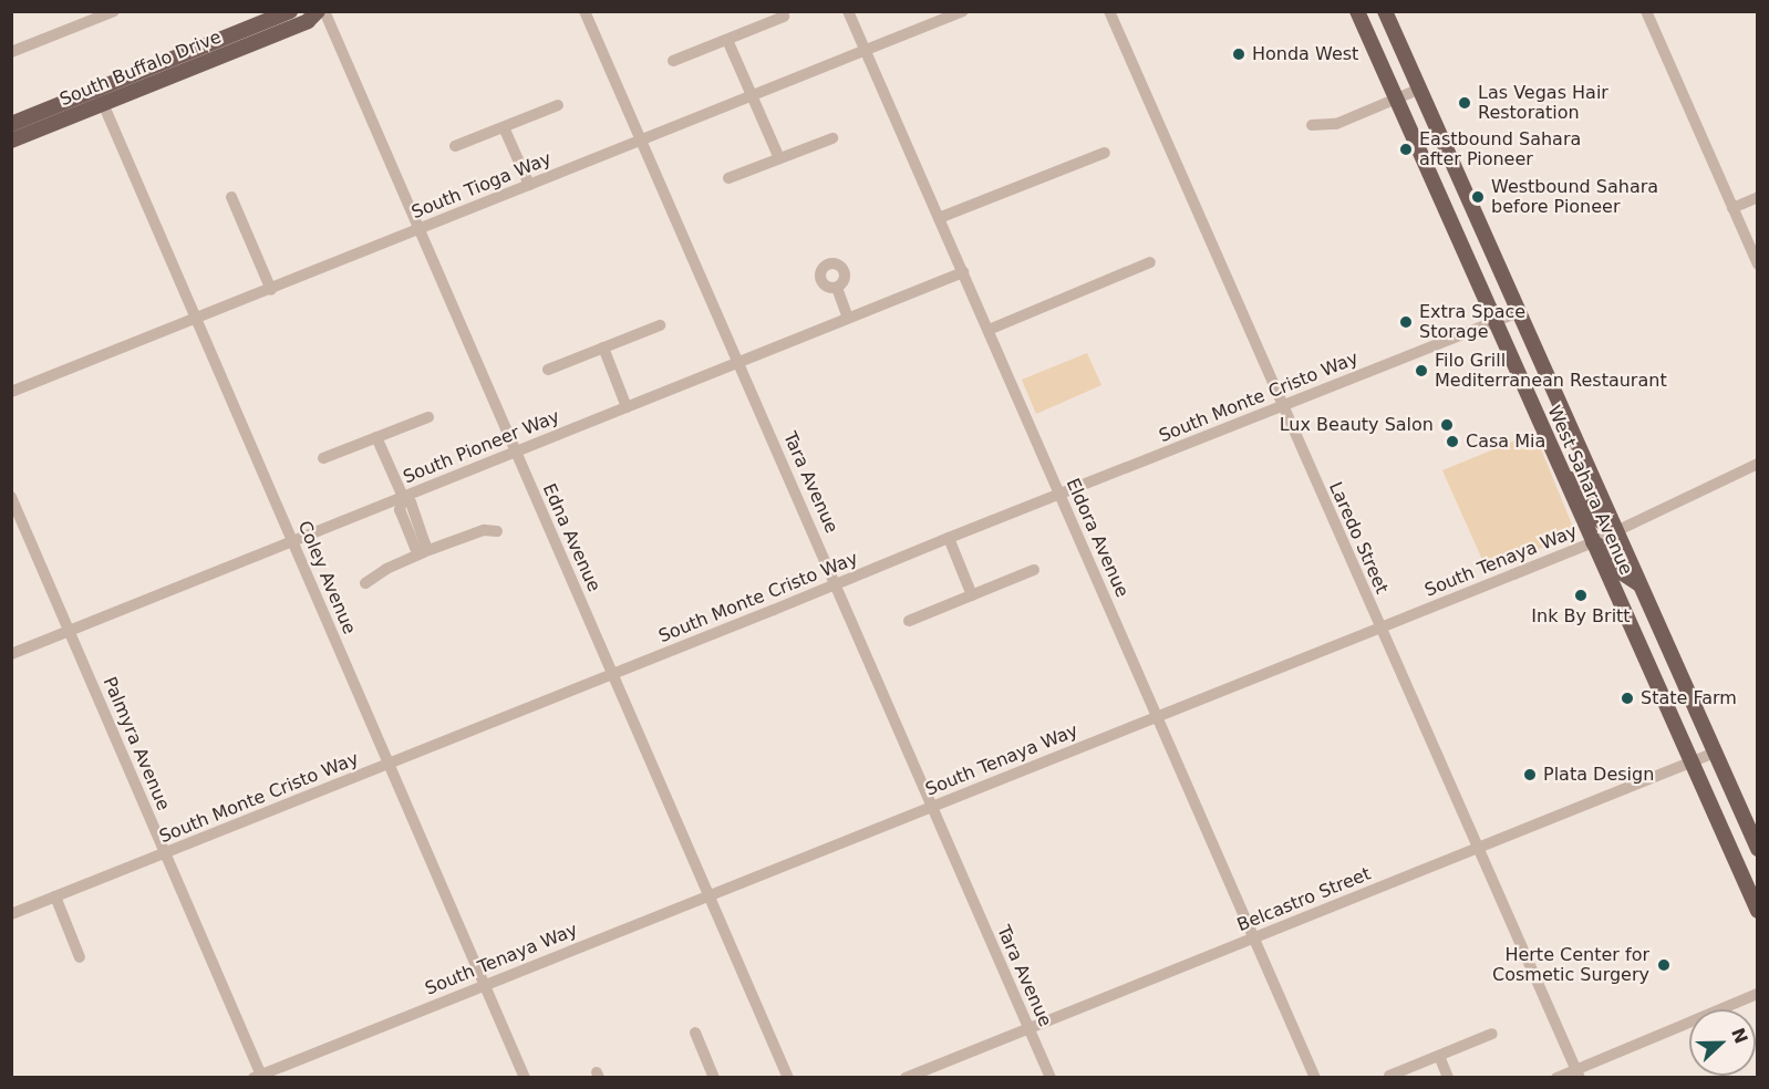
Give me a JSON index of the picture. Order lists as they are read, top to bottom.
{
  "streets": {
    "main road": ["South Buffalo Drive", "West Sahara Avenue"],
    "street": [
      "South Tioga Way",
      "South Monte Cristo Way",
      "South Pioneer Way",
      "Tara Avenue",
      "Edna Avenue",
      "Eldora Avenue",
      "Laredo Street",
      "South Tenaya Way",
      "Coley Avenue",
      "Palmyra Avenue",
      "Belcastro Street"
    ]
  },
  "crossings": [
    ["South Buffalo Drive", "Coley Avenue"],
    ["South Tioga Way", "Tara Avenue"],
    ["South Tioga Way", "Edna Avenue"],
    ["South Tioga Way", "Eldora Avenue"],
    ["South Tioga Way", "Coley Avenue"],
    ["South Monte Cristo Way", "Tara Avenue"],
    ["South Monte Cristo Way", "West Sahara Avenue"],
    ["South Monte Cristo Way", "Edna Avenue"],
    ["South Monte Cristo Way", "Eldora Avenue"],
    ["South Monte Cristo Way", "Laredo Street"],
    ["South Monte Cristo Way", "Coley Avenue"],
    ["South Monte Cristo Way", "Palmyra Avenue"],
    ["South Pioneer Way", "Tara Avenue"],
    ["South Pioneer Way", "Edna Avenue"],
    ["South Pioneer Way", "Eldora Avenue"],
    ["South Pioneer Way", "Coley Avenue"],
    ["South Pioneer Way", "Palmyra Avenue"],
    ["Tara Avenue", "South Tenaya Way"],
    ["Tara Avenue", "Belcastro Street"],
    ["West Sahara Avenue", "South Tenaya Way"],
    ["West Sahara Avenue", "Belcastro Street"],
    ["Edna Avenue", "South Tenaya Way"],
    ["Eldora Avenue", "South Tenaya Way"],
    ["Eldora Avenue", "Belcastro Street"],
    ["Laredo Street", "South Tenaya Way"],
    ["Laredo Street", "Belcastro Street"],
    ["South Tenaya Way", "Coley Avenue"],
    ["South Tenaya Way", "Palmyra Avenue"]
  ],
  "places": [
    "Honda West",
    "Las Vegas Hair Restoration",
    "Eastbound Sahara after Pioneer",
    "Westbound Sahara before Pioneer",
    "Extra Space Storage",
    "Filo Grill Mediterranean Restaurant",
    "Lux Beauty Salon",
    "Casa Mia",
    "Ink By Britt",
    "State Farm",
    "Plata Design",
    "Herte Center for Cosmetic Surgery"
  ],
  "north": "right"
}
